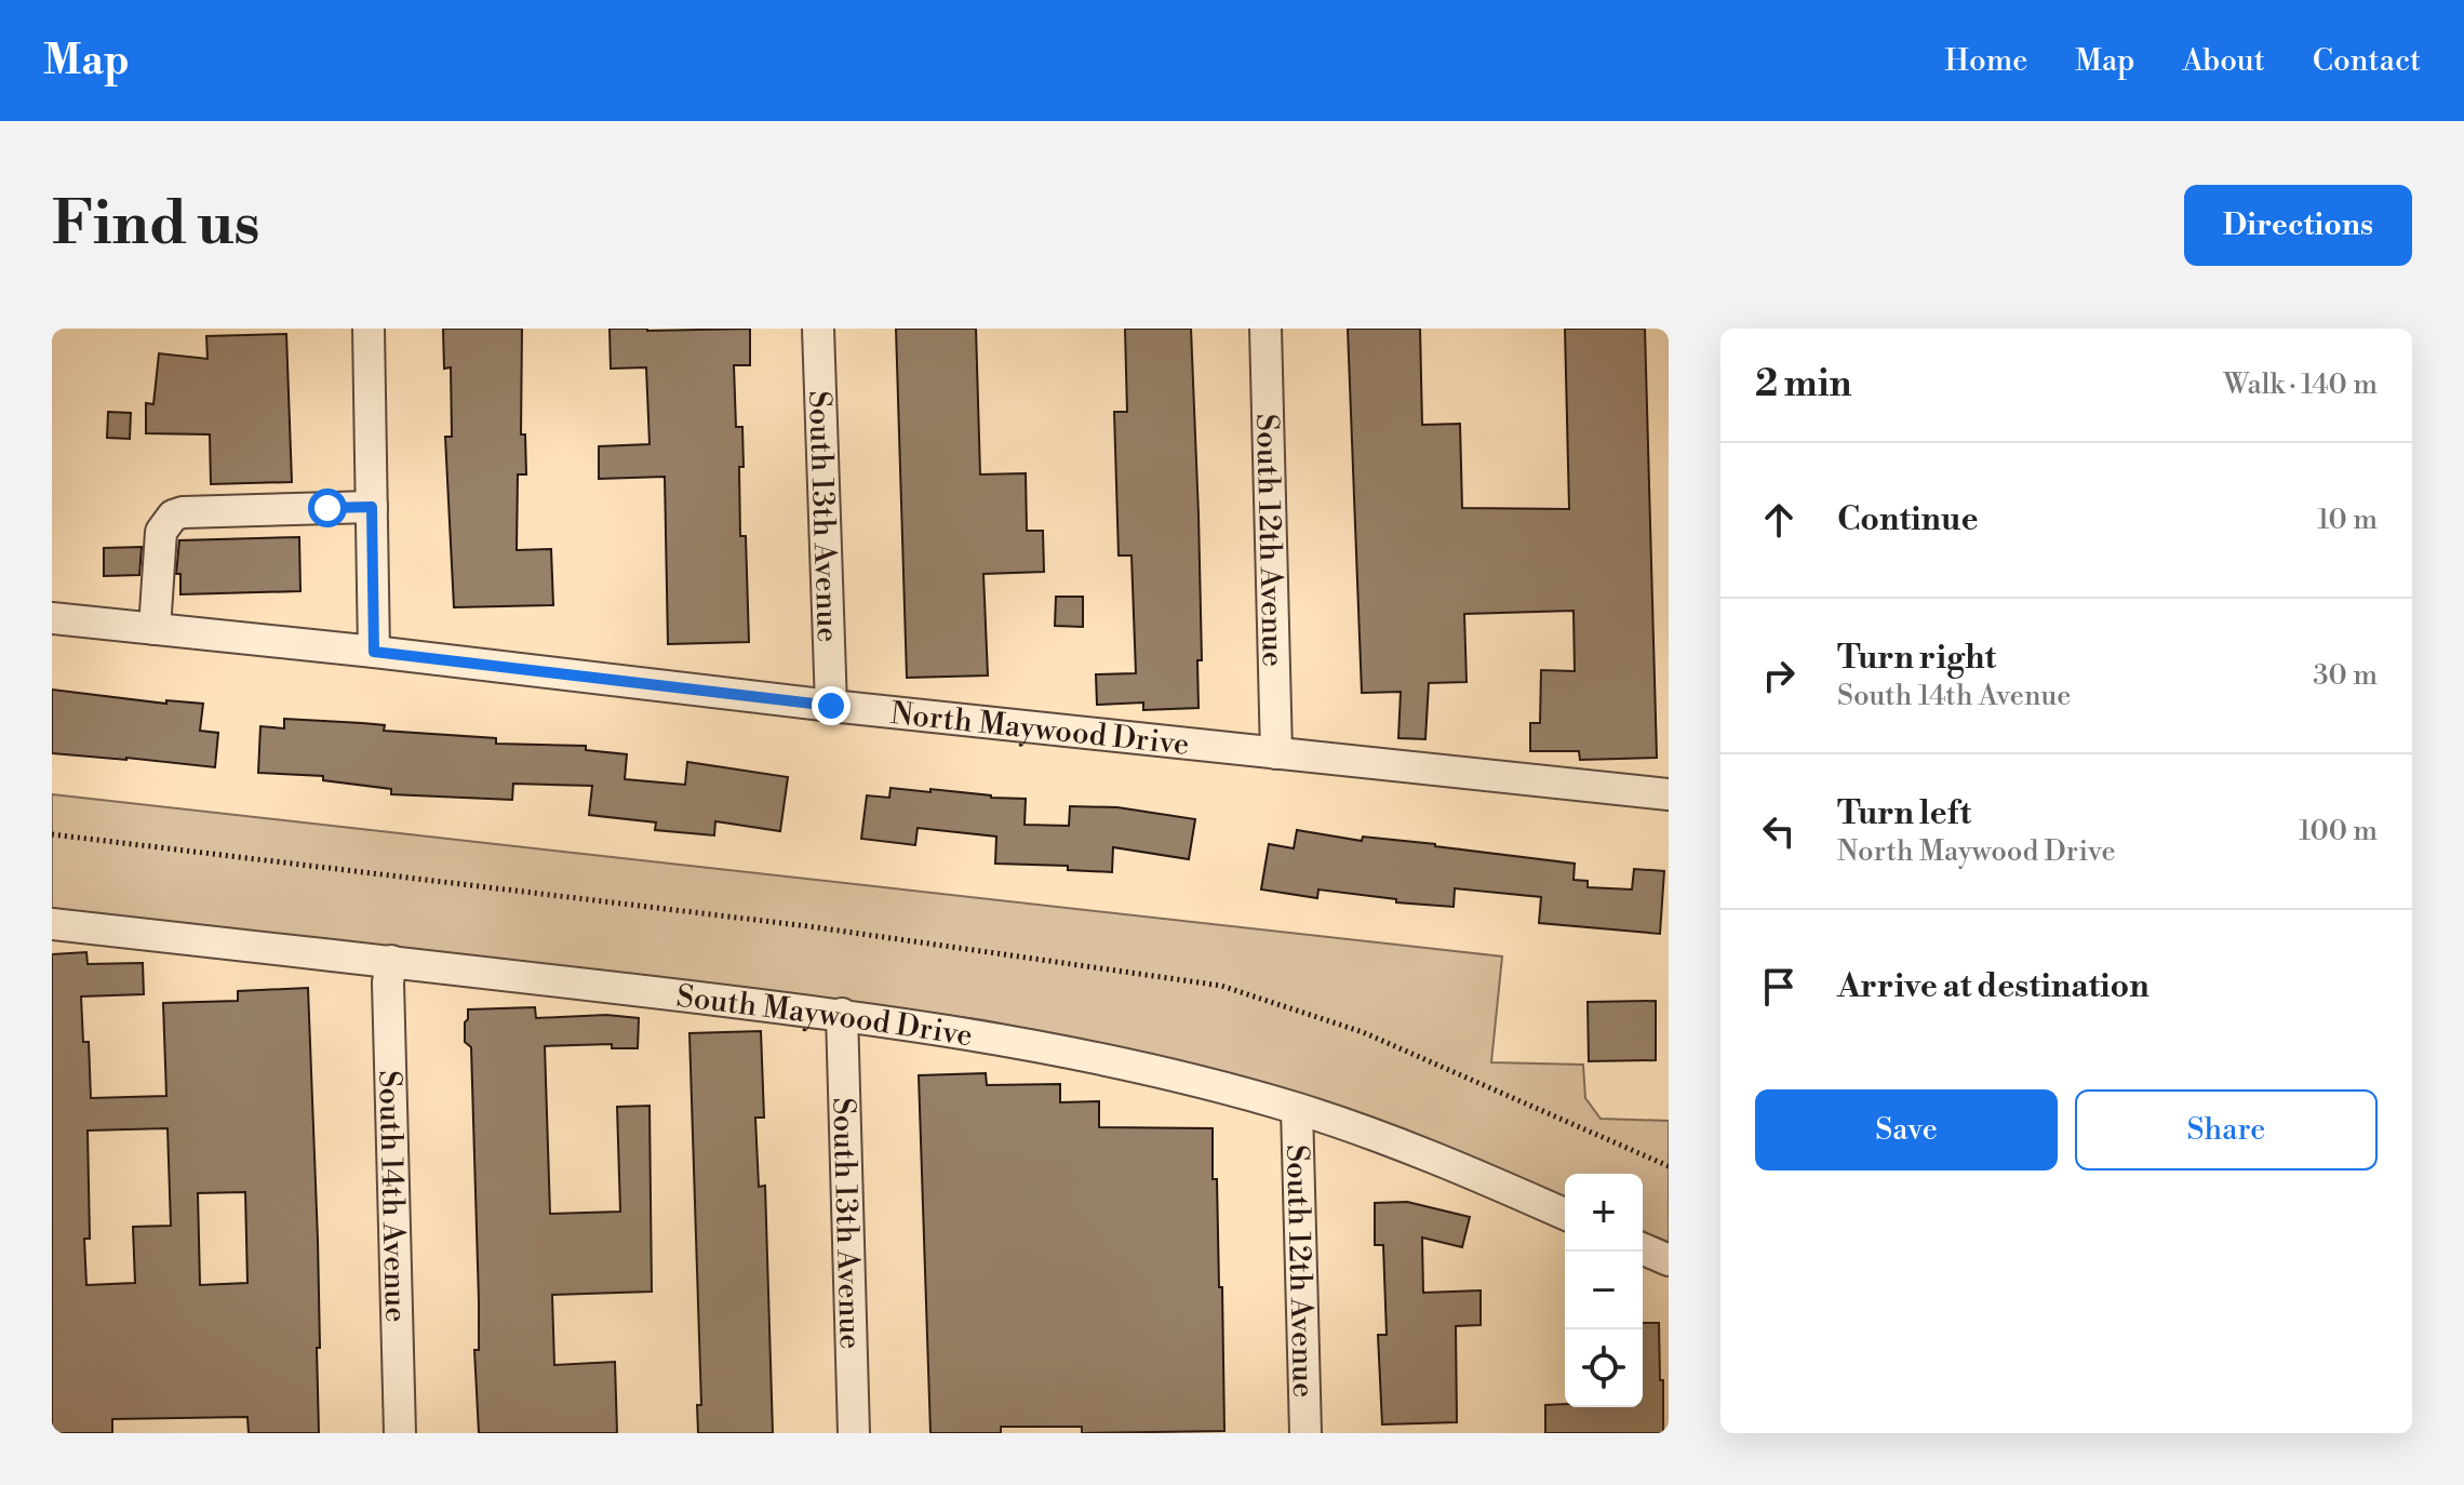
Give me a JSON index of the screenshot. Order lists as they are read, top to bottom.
{
  "streets": {
    "street": [
      "South 13th Avenue",
      "South 12th Avenue",
      "North Maywood Drive",
      "South Maywood Drive",
      "South 14th Avenue"
    ]
  },
  "crossings": [
    ["South 13th Avenue", "North Maywood Drive"],
    ["South 13th Avenue", "South Maywood Drive"],
    ["South 12th Avenue", "North Maywood Drive"],
    ["South 12th Avenue", "South Maywood Drive"],
    ["South Maywood Drive", "South 14th Avenue"]
  ],
  "page": {
    "header": "Map",
    "nav": [
      "Home",
      "Map",
      "About",
      "Contact"
    ],
    "buttons": [
      "Directions",
      ["Save", "Share"]
    ],
    "title": "Find us",
    "heading": ["2 min", "Walk · 140 m"],
    "list": [
      ["Continue", "10 m"],
      ["Turn right", "South 14th Avenue", "30 m"],
      ["Turn left", "North Maywood Drive", "100 m"],
      "Arrive at destination"
    ],
    "map_buttons": ["+", "−"]
  }
}
